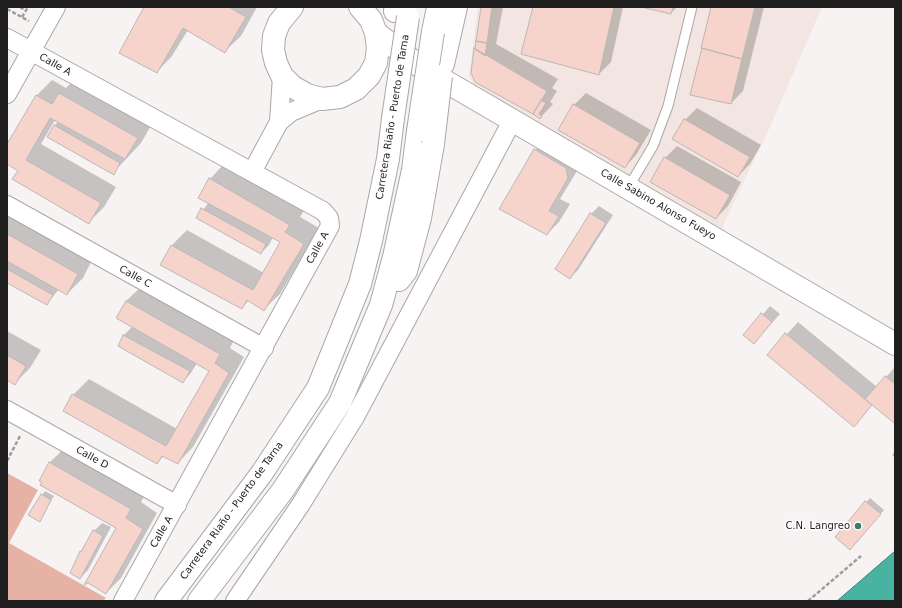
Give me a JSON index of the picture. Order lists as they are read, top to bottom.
{
  "streets": {
    "main road": ["Carretera Riaño - Puerto de Tarna", "Calle Sabino Alonso Fueyo"],
    "street": ["Calle A", "Calle C", "Calle D"]
  },
  "crossings": [
    ["Calle A", "Calle C"],
    ["Calle A", "Calle D"]
  ],
  "places": ["C.N. Langreo"]
}
